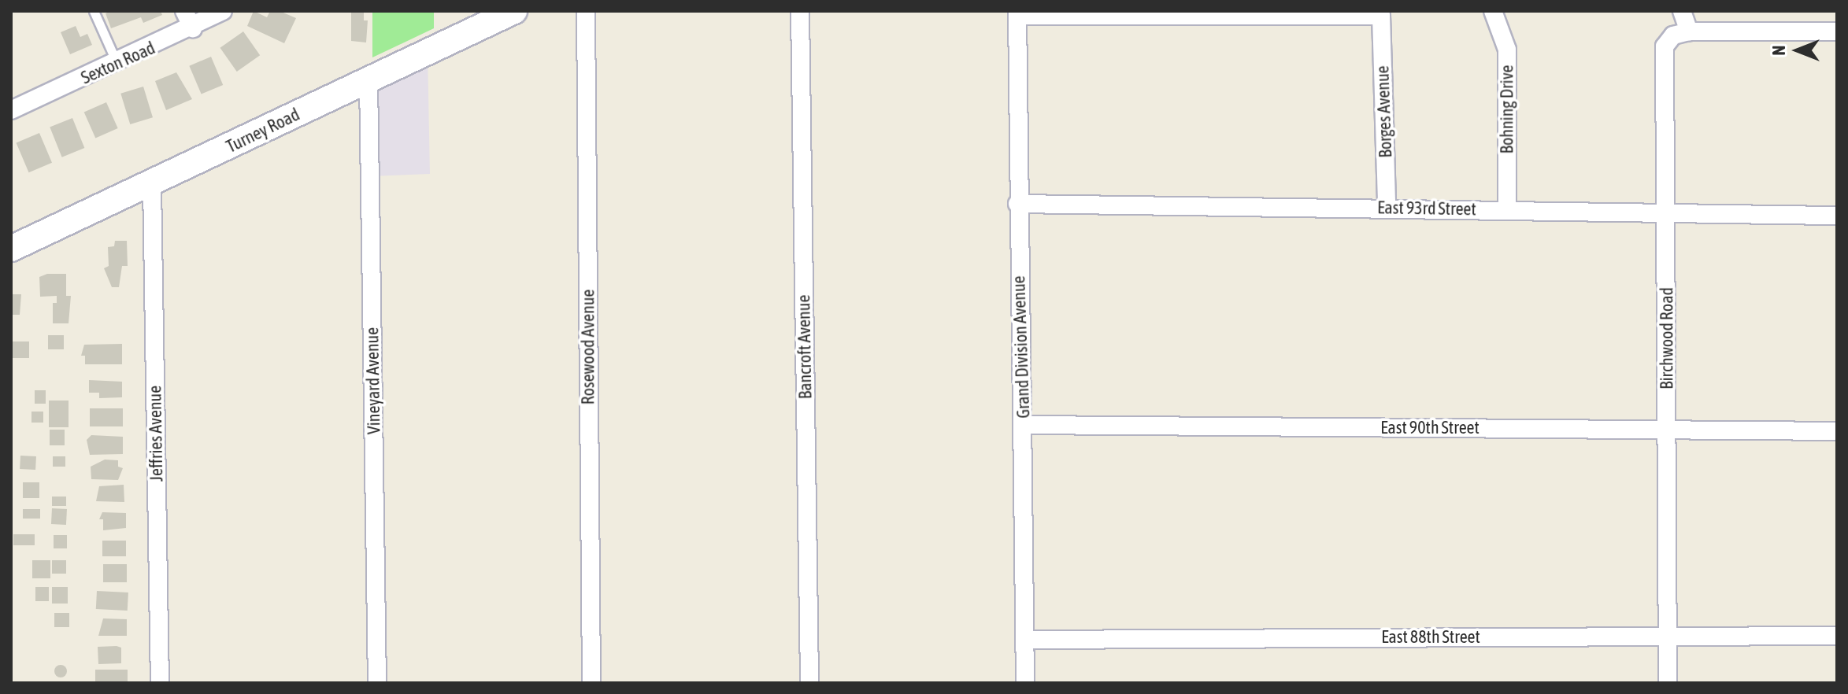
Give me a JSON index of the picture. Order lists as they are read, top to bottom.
{
  "streets": {
    "main road": ["Turney Road"],
    "street": [
      "Sexton Road",
      "Bohning Drive",
      "Borges Avenue",
      "East 93rd Street",
      "Birchwood Road",
      "Rosewood Avenue",
      "Bancroft Avenue",
      "Grand Division Avenue",
      "Vineyard Avenue",
      "East 90th Street",
      "Jeffries Avenue",
      "East 88th Street"
    ]
  },
  "crossings": [
    ["Bohning Drive", "East 93rd Street"],
    ["Borges Avenue", "East 93rd Street"],
    ["Turney Road", "Vineyard Avenue"],
    ["Turney Road", "Jeffries Avenue"],
    ["East 93rd Street", "Birchwood Road"],
    ["East 93rd Street", "Grand Division Avenue"],
    ["Birchwood Road", "East 90th Street"],
    ["Birchwood Road", "East 88th Street"],
    ["Grand Division Avenue", "East 90th Street"],
    ["Grand Division Avenue", "East 88th Street"]
  ],
  "north": "left"
}
